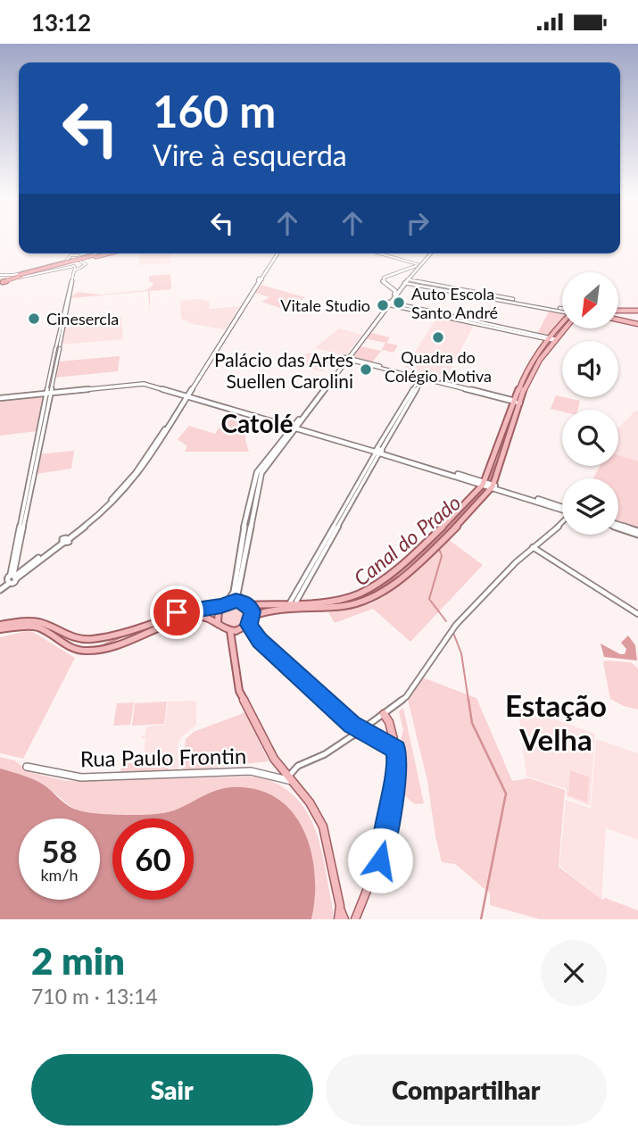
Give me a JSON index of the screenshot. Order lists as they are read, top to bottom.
{
  "streets": {
    "main road": ["Rua Paulo Frontin"]
  },
  "districts": ["Catolé", "Estação Velha"],
  "water": ["Canal do Prado"],
  "places": [
    "Auto Escola Santo André",
    "Vitale Studio",
    "Cinesercla",
    "Quadra do Colégio Motiva",
    "Palácio das Artes Suellen Carolini"
  ],
  "north": "bottom left",
  "page": {
    "status": "13:12",
    "turn": ["160 m", "Vire à esquerda"],
    "speed": "58 km/h",
    "limit": "60",
    "heading": ["2 min", "710 m · 13:14"],
    "buttons": ["Sair", "Compartilhar"]
  }
}
